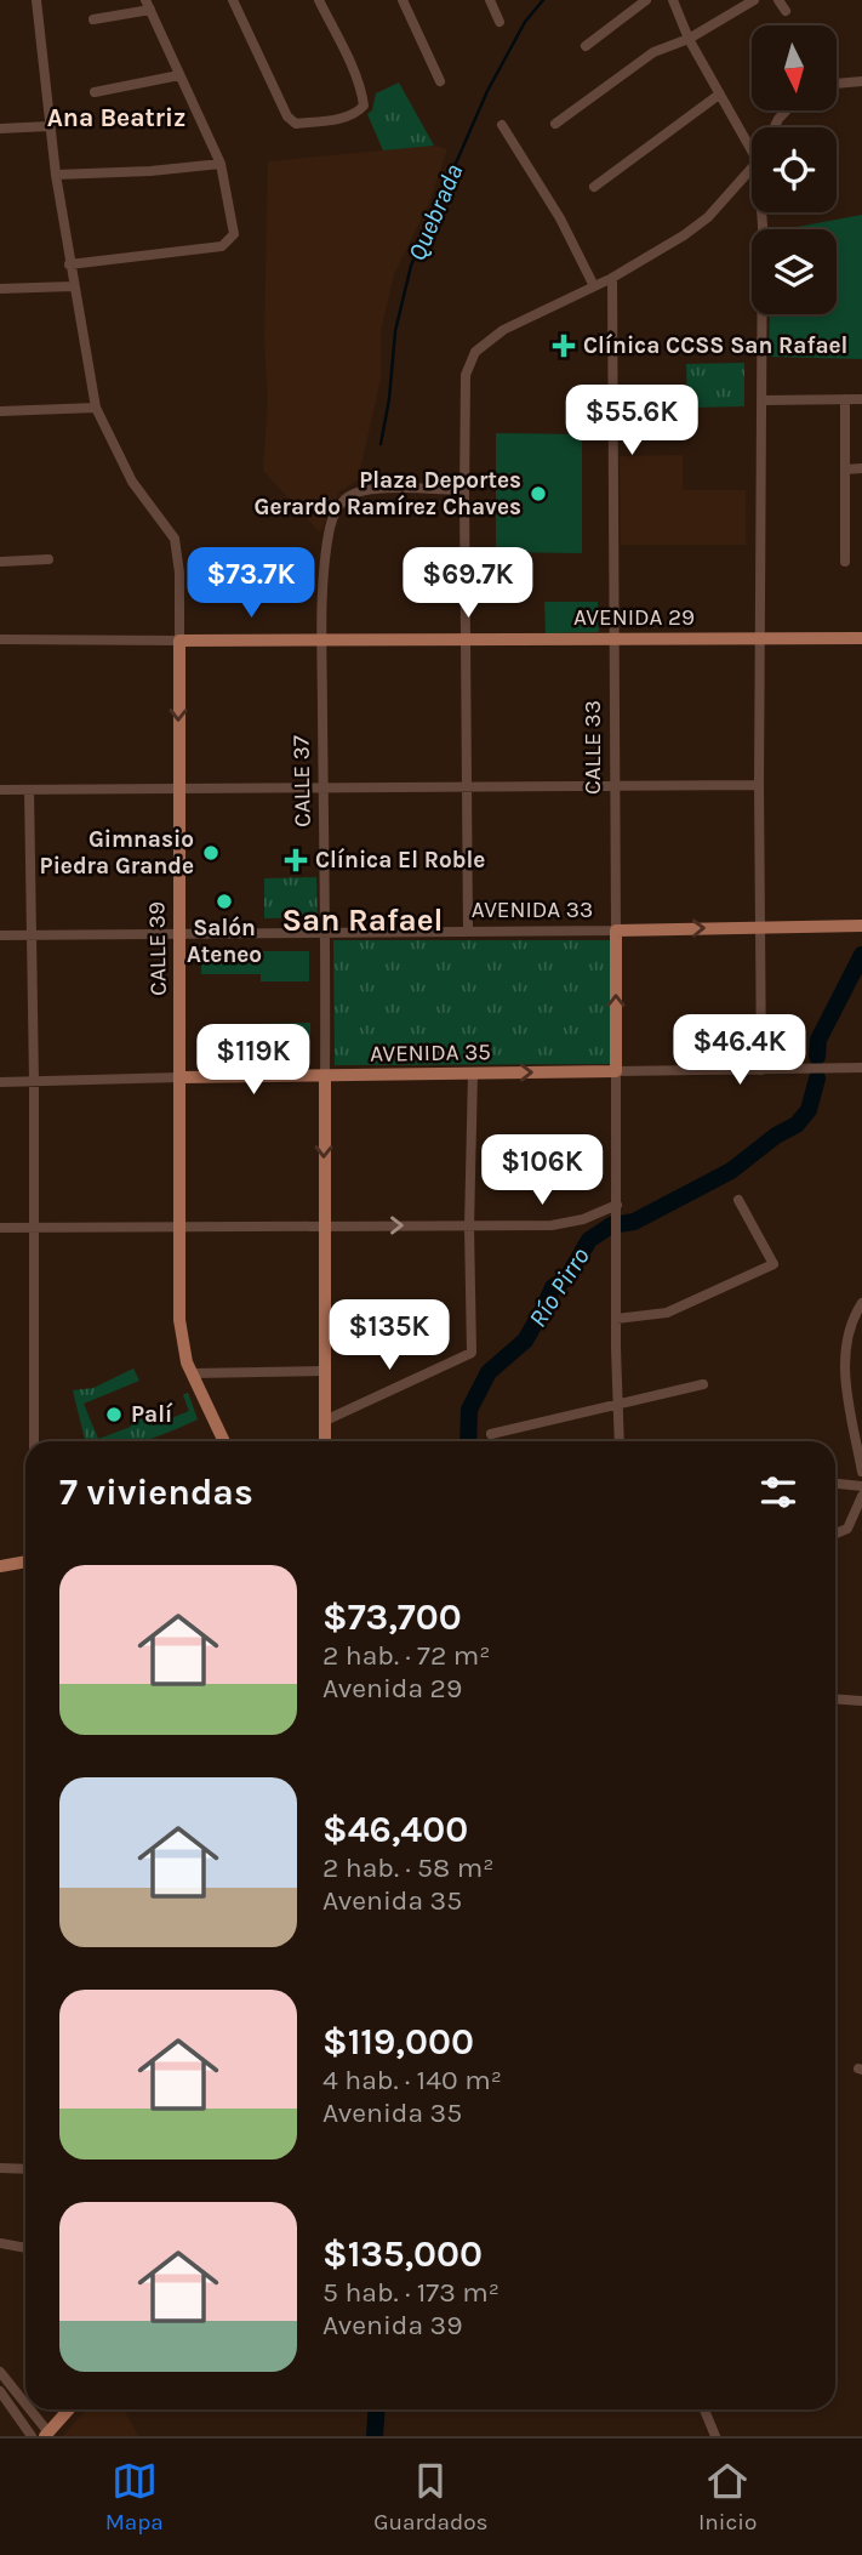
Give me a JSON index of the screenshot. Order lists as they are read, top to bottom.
{
  "streets": {
    "main road": [
      "AVENIDA 29",
      "CALLE 33",
      "CALLE 37",
      "AVENIDA 33",
      "CALLE 39",
      "AVENIDA 35"
    ]
  },
  "crossings": [
    ["AVENIDA 29", "CALLE 33"],
    ["AVENIDA 29", "CALLE 37"],
    ["AVENIDA 29", "CALLE 39"],
    ["CALLE 33", "AVENIDA 33"],
    ["CALLE 33", "AVENIDA 35"],
    ["CALLE 37", "AVENIDA 33"],
    ["CALLE 37", "AVENIDA 35"],
    ["AVENIDA 33", "CALLE 39"],
    ["CALLE 39", "AVENIDA 35"]
  ],
  "districts": ["Ana Beatriz", "San Rafael"],
  "water": ["Quebrada", "Río Pirro"],
  "places": {
    "health": ["Clínica CCSS San Rafael", "Clínica El Roble"],
    "other": [
      "Plaza Deportes Gerardo Ramírez Chaves",
      "Gimnasio Piedra Grande",
      "Salón Ateneo",
      "Palí"
    ]
  },
  "north": "bottom",
  "page": {
    "price": [
      "$55.6K",
      "$73.7K",
      "$69.7K",
      "$46.4K",
      "$119K",
      "$106K",
      "$135K"
    ],
    "heading": "7 viviendas",
    "list": [
      {
        "name": "$73,700",
        "note": "2 hab. · 72 m² · Avenida 29"
      },
      {
        "name": "$46,400",
        "note": "2 hab. · 58 m² · Avenida 35"
      },
      {
        "name": "$119,000",
        "note": "4 hab. · 140 m² · Avenida 35"
      },
      {
        "name": "$135,000",
        "note": "5 hab. · 173 m² · Avenida 39"
      }
    ],
    "tabs": ["Mapa", "Guardados", "Inicio"]
  }
}
